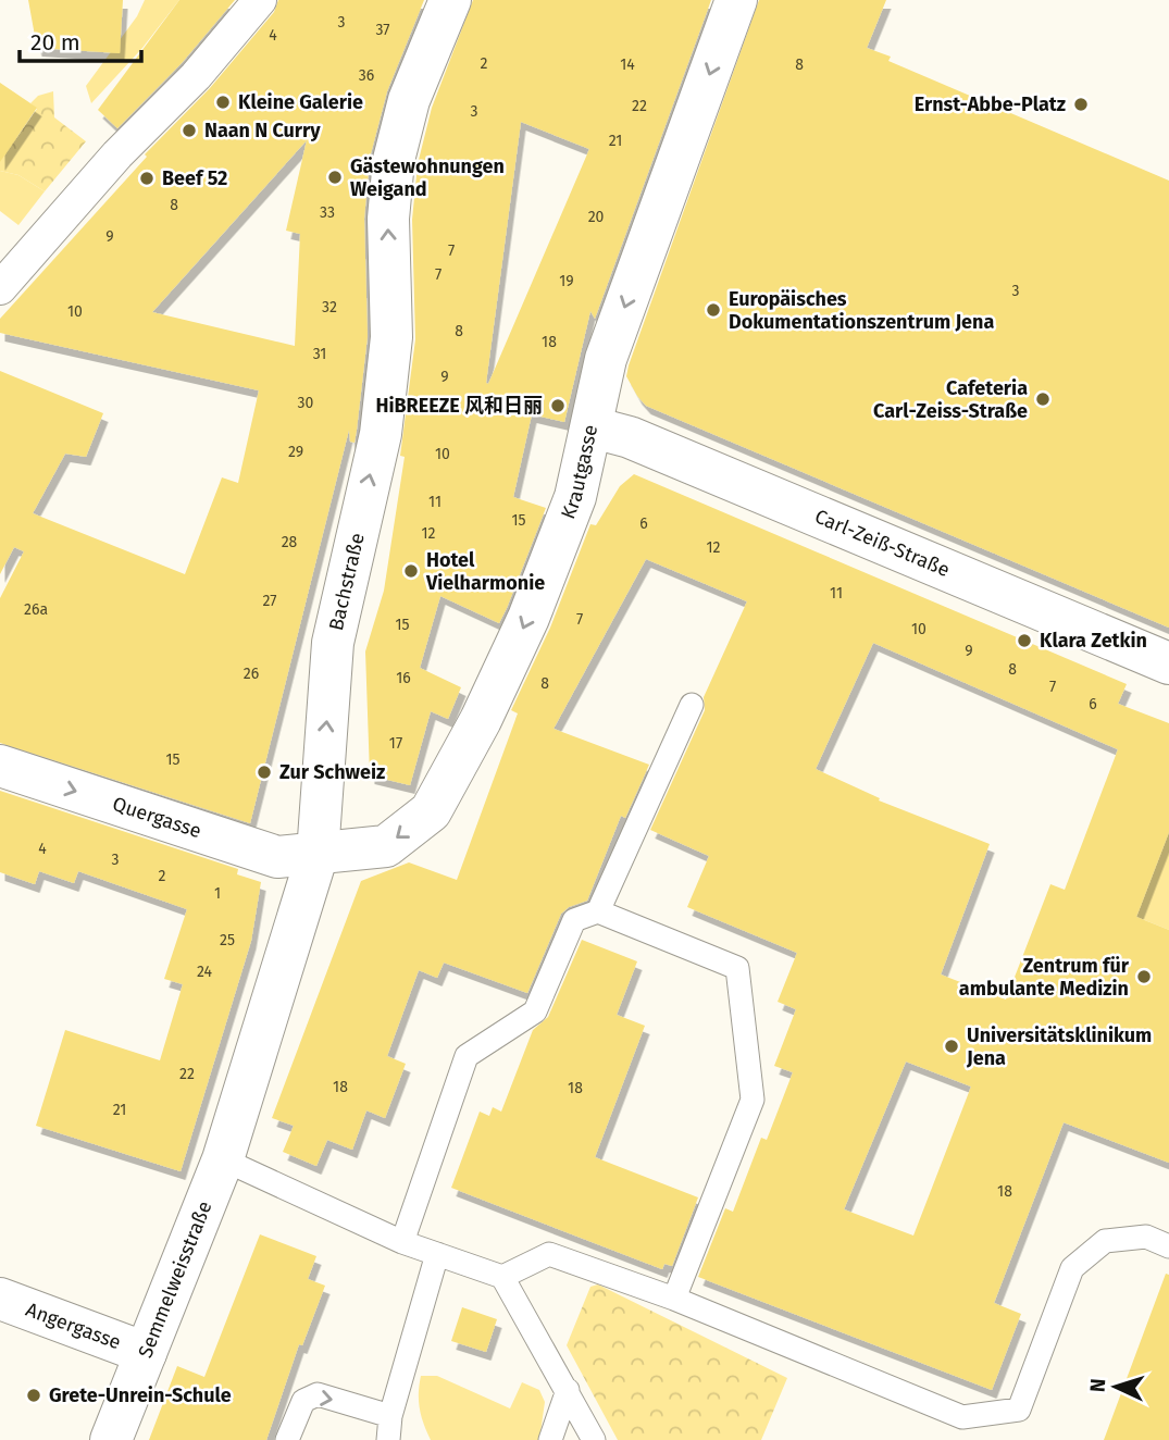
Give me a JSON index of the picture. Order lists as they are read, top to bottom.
{
  "streets": {
    "street": [
      "Krautgasse",
      "Carl-Zeiß-Straße",
      "Bachstraße",
      "Quergasse",
      "Semmelweisstraße",
      "Angergasse"
    ]
  },
  "crossings": [
    ["Krautgasse", "Carl-Zeiß-Straße"],
    ["Krautgasse", "Bachstraße"],
    ["Krautgasse", "Quergasse"],
    ["Bachstraße", "Quergasse"],
    ["Bachstraße", "Semmelweisstraße"],
    ["Semmelweisstraße", "Angergasse"]
  ],
  "one_way": ["Krautgasse", "Bachstraße", "Quergasse"],
  "places": [
    "Kleine Galerie",
    "Ernst-Abbe-Platz",
    "Naan N Curry",
    "Gästewohnungen Weigand",
    "Beef 52",
    "Europäisches Dokumentationszentrum Jena",
    "Cafeteria Carl-Zeiss-Straße",
    "HiBREEZE 风和日丽",
    "Hotel Vielharmonie",
    "Klara Zetkin",
    "Zur Schweiz",
    "Zentrum für ambulante Medizin",
    "Universitätsklinikum Jena",
    "Grete-Unrein-Schule"
  ],
  "house_numbers": [
    "3",
    "37",
    "4",
    "2",
    "14",
    "8",
    "36",
    "22",
    "3",
    "21",
    "8",
    "33",
    "20",
    "9",
    "7",
    "7",
    "19",
    "3",
    "32",
    "10",
    "8",
    "18",
    "31",
    "9",
    "30",
    "29",
    "10",
    "11",
    "15",
    "6",
    "12",
    "28",
    "12",
    "11",
    "27",
    "26a",
    "7",
    "15",
    "10",
    "9",
    "8",
    "26",
    "16",
    "8",
    "7",
    "6",
    "17",
    "15",
    "4",
    "3",
    "2",
    "1",
    "25",
    "24",
    "22",
    "18",
    "18",
    "21",
    "18"
  ],
  "scale_bar": "20 m",
  "north": "left"
}
